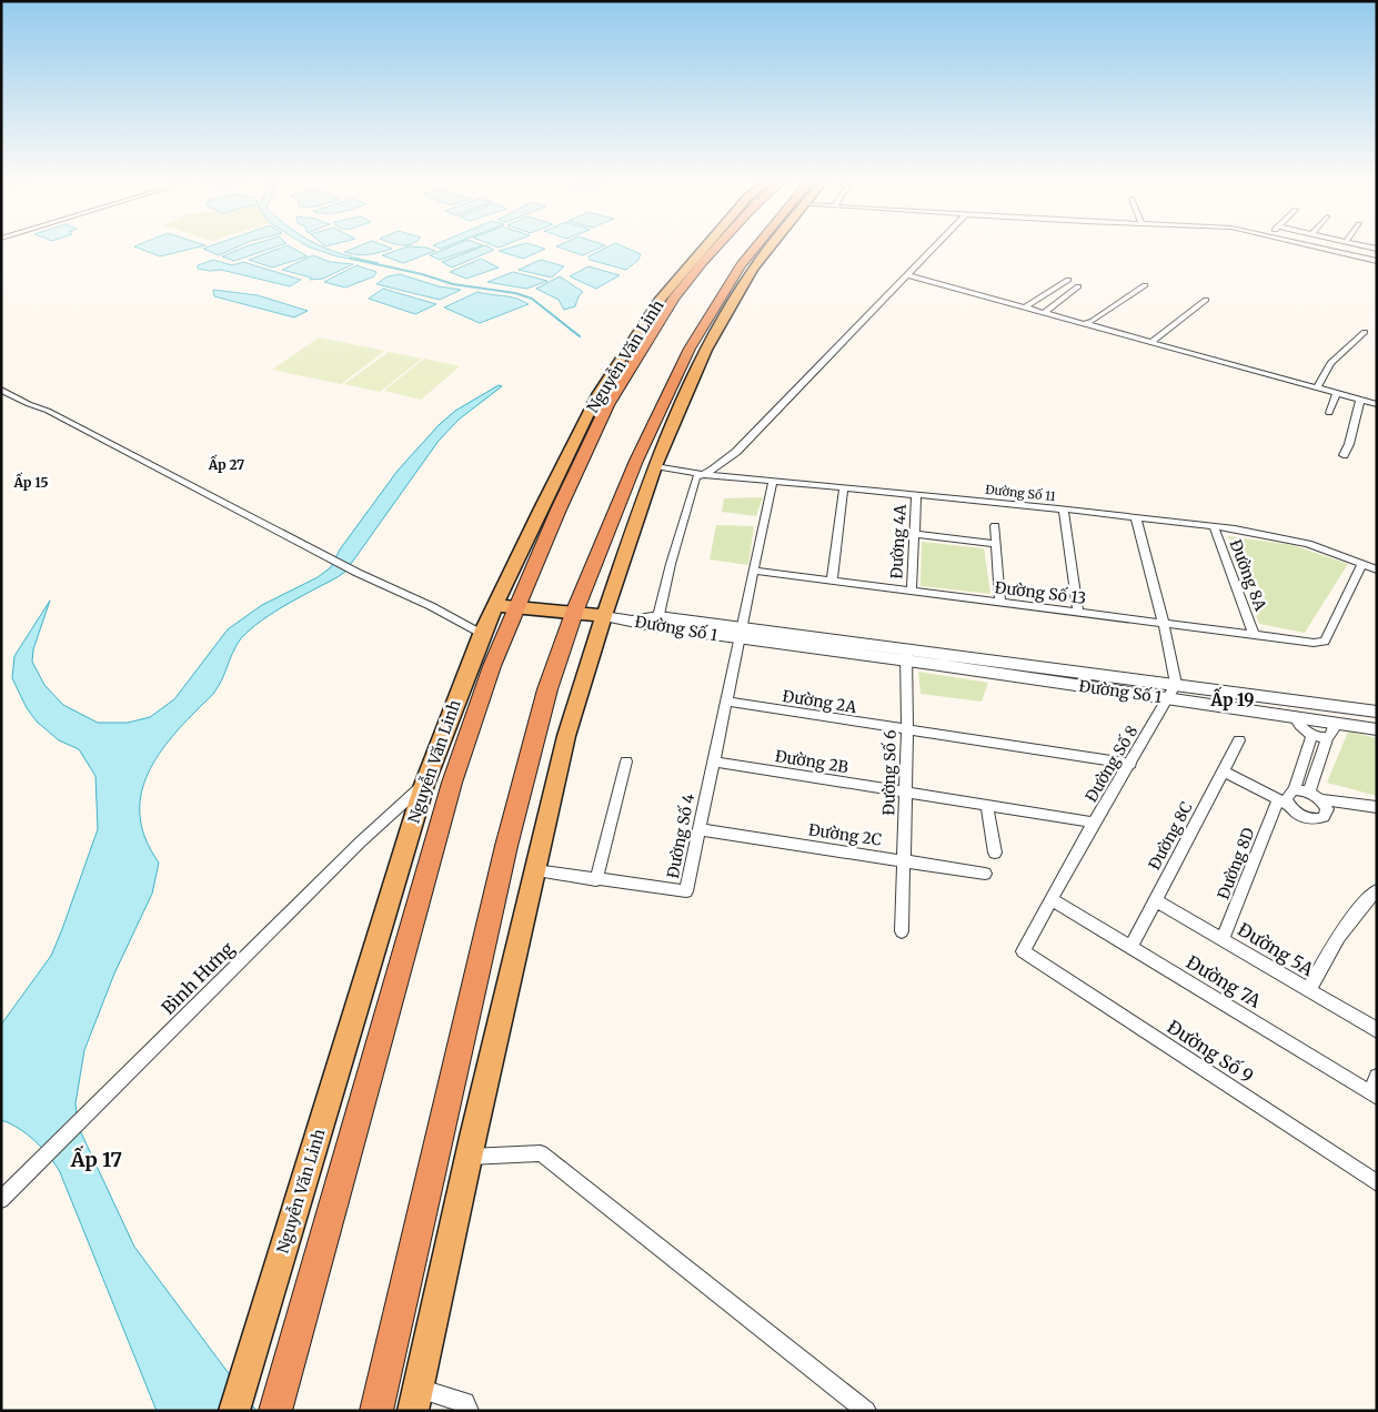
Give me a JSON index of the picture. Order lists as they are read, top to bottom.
{
  "streets": {
    "highway": ["Nguyễn Văn Linh"],
    "street": [
      "Đường Số 11",
      "Đường 4A",
      "Đường 8A",
      "Đường Số 13",
      "Đường Số 1",
      "Đường 2A",
      "Đường 2B",
      "Đường Số 8",
      "Đường Số 6",
      "Đường 2C",
      "Đường Số 4",
      "Đường 8C",
      "Đường 8D",
      "Đường 5A",
      "Bình Hưng",
      "Đường 7A",
      "Đường Số 9"
    ]
  },
  "crossings": [
    ["Nguyễn Văn Linh", "Bình Hưng"],
    ["Đường Số 11", "Đường 4A"],
    ["Đường Số 11", "Đường 8A"],
    ["Đường Số 11", "Đường Số 13"],
    ["Đường Số 11", "Đường Số 4"],
    ["Đường 4A", "Đường Số 13"],
    ["Đường 8A", "Đường Số 13"],
    ["Đường Số 13", "Đường Số 4"],
    ["Đường Số 1", "Đường Số 8"],
    ["Đường Số 1", "Đường Số 6"],
    ["Đường Số 1", "Đường Số 4"],
    ["Đường 2A", "Đường Số 8"],
    ["Đường 2A", "Đường Số 6"],
    ["Đường 2A", "Đường Số 4"],
    ["Đường 2B", "Đường Số 8"],
    ["Đường 2B", "Đường Số 6"],
    ["Đường 2B", "Đường Số 4"],
    ["Đường Số 8", "Đường 7A"],
    ["Đường Số 8", "Đường Số 9"],
    ["Đường Số 6", "Đường 2C"],
    ["Đường 2C", "Đường Số 4"],
    ["Đường 8C", "Đường 5A"],
    ["Đường 8C", "Đường 7A"],
    ["Đường 8D", "Đường 5A"]
  ],
  "districts": [
    "Ấp 27",
    "Ấp 15",
    "Ấp 19",
    "Ấp 17"
  ]
}
